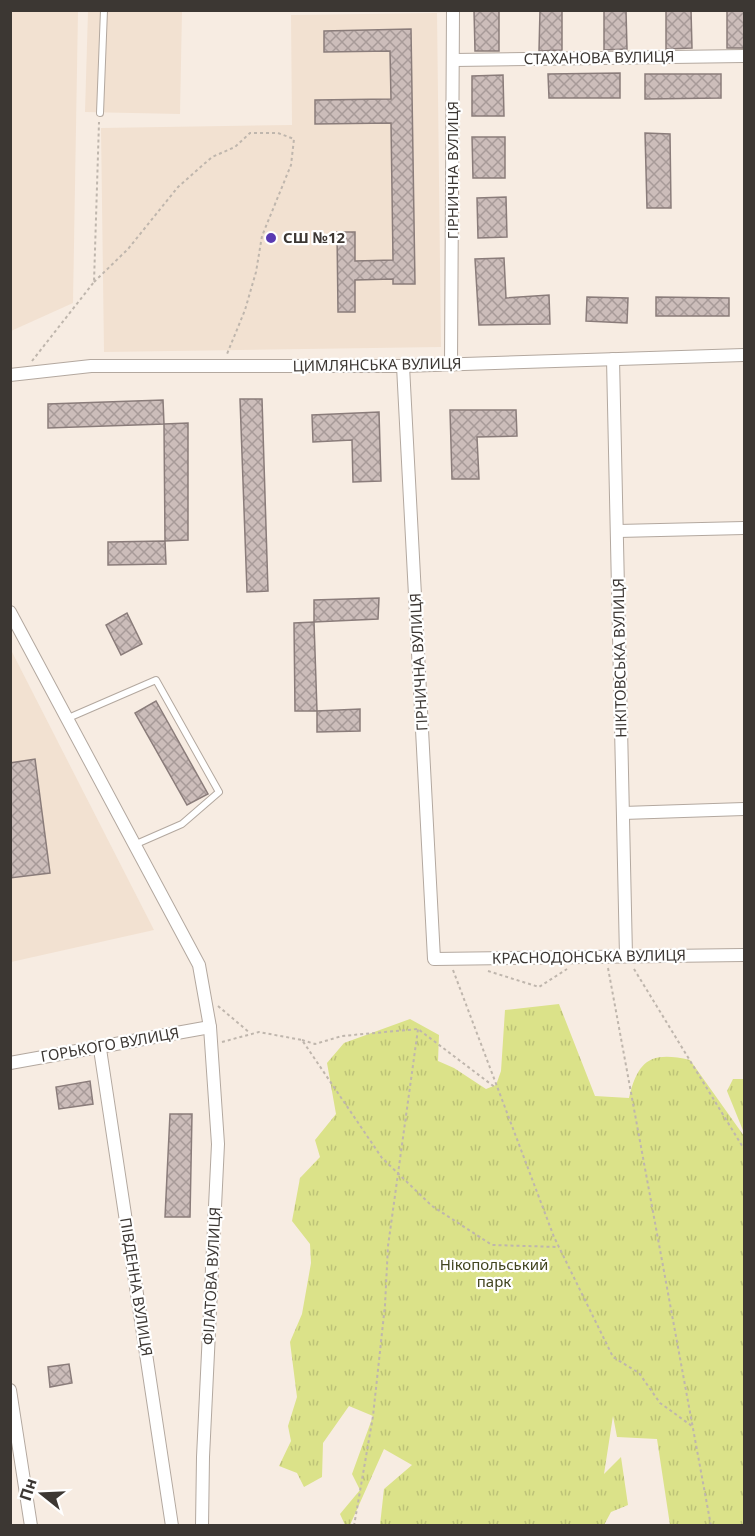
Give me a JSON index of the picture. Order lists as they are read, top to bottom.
{
  "streets": {
    "street": [
      "СТАХАНОВА ВУЛИЦЯ",
      "ГІРНИЧНА ВУЛИЦЯ",
      "ЦИМЛЯНСЬКА ВУЛИЦЯ",
      "НІКІТОВСЬКА ВУЛИЦЯ",
      "КРАСНОДОНСЬКА ВУЛИЦЯ",
      "ГОРЬКОГО ВУЛИЦЯ",
      "ФІЛАТОВА ВУЛИЦЯ",
      "ПІВДЕННА ВУЛИЦЯ"
    ]
  },
  "crossings": [
    ["СТАХАНОВА ВУЛИЦЯ", "ГІРНИЧНА ВУЛИЦЯ"],
    ["ГІРНИЧНА ВУЛИЦЯ", "ЦИМЛЯНСЬКА ВУЛИЦЯ"],
    ["ГІРНИЧНА ВУЛИЦЯ", "КРАСНОДОНСЬКА ВУЛИЦЯ"],
    ["ЦИМЛЯНСЬКА ВУЛИЦЯ", "НІКІТОВСЬКА ВУЛИЦЯ"],
    ["НІКІТОВСЬКА ВУЛИЦЯ", "КРАСНОДОНСЬКА ВУЛИЦЯ"],
    ["ГОРЬКОГО ВУЛИЦЯ", "ФІЛАТОВА ВУЛИЦЯ"],
    ["ГОРЬКОГО ВУЛИЦЯ", "ПІВДЕННА ВУЛИЦЯ"]
  ],
  "parks": ["Нікопольський парк"],
  "places": ["СШ №12"],
  "north": "left"
}
